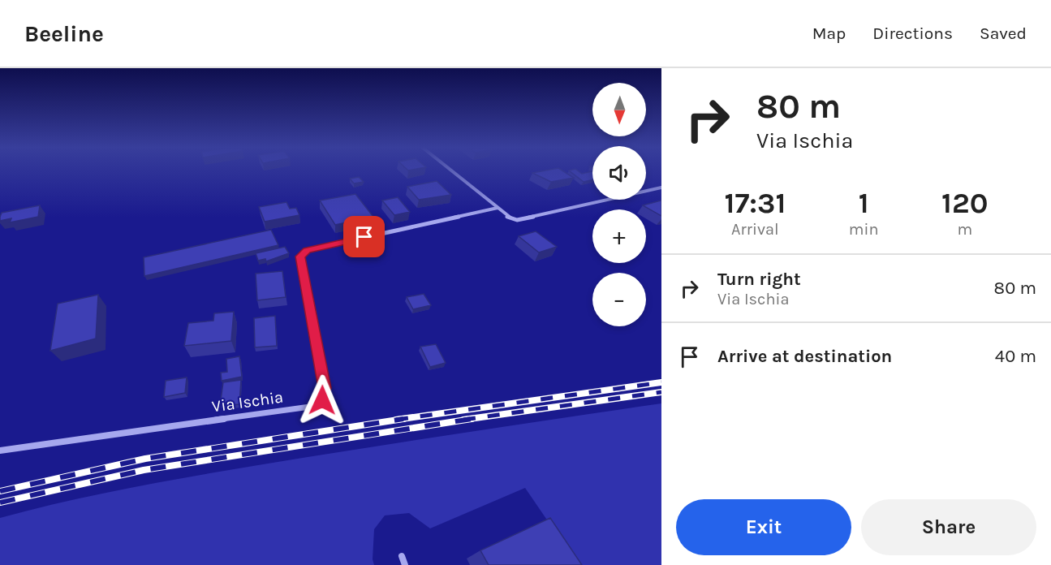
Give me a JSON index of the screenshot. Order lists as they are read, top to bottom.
{
  "streets": {
    "street": ["Via Ischia"]
  },
  "north": "bottom",
  "page": {
    "header": "Beeline",
    "nav": ["Map", "Directions", "Saved"],
    "turn": ["80 m", "Via Ischia"],
    "map_buttons": ["+", "−"],
    "eta": [
      "17:31",
      "Arrival",
      "1",
      "min",
      "120",
      "m"
    ],
    "list": [
      {
        "name": "Turn right",
        "note": "Via Ischia",
        "value": "80 m"
      },
      {
        "name": "Arrive at destination",
        "value": "40 m"
      }
    ],
    "buttons": ["Exit", "Share"]
  }
}
